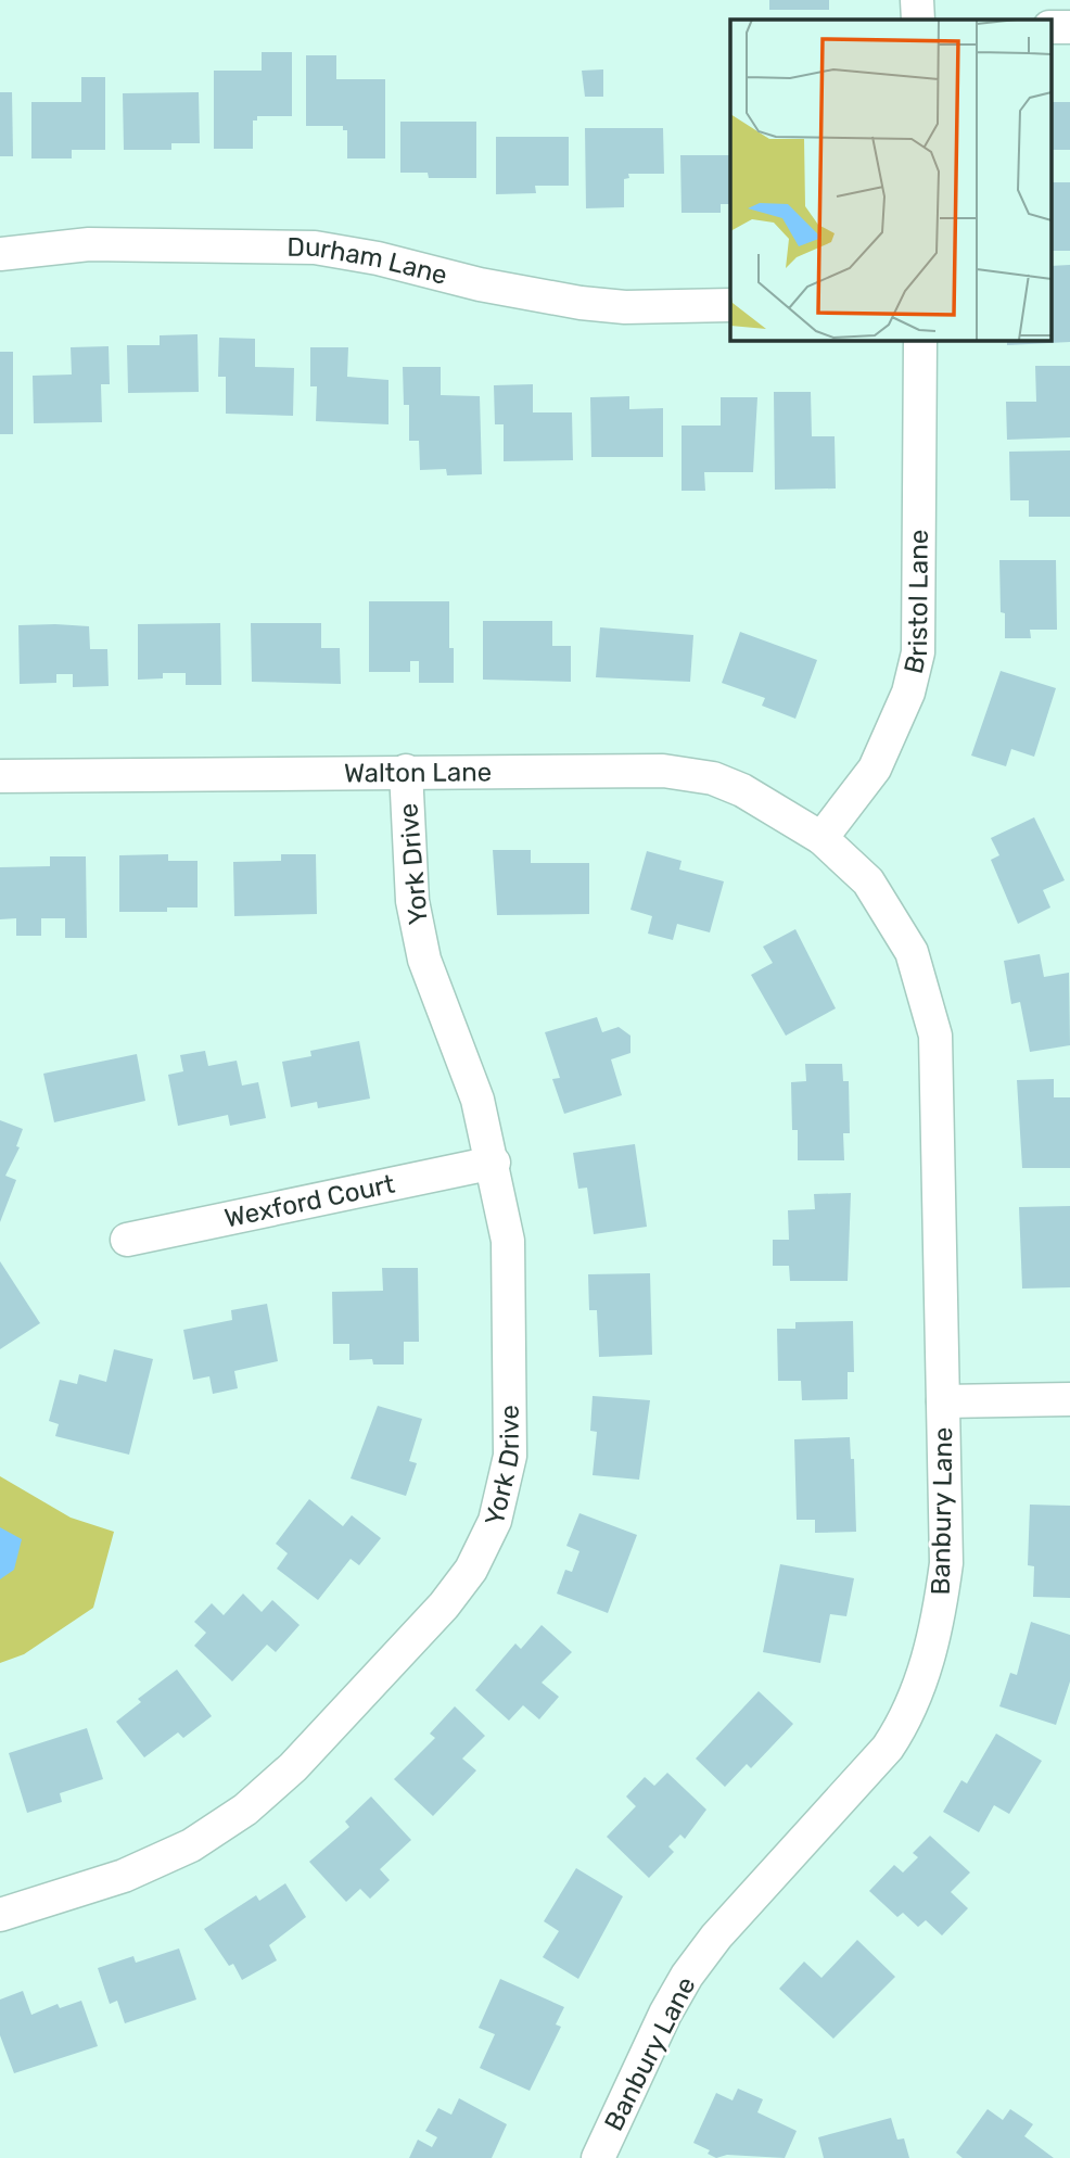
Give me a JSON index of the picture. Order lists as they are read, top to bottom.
{
  "streets": {
    "street": [
      "Durham Lane",
      "Bristol Lane",
      "Walton Lane",
      "York Drive",
      "Wexford Court",
      "Banbury Lane"
    ]
  },
  "crossings": [
    ["Bristol Lane", "Walton Lane"],
    ["Bristol Lane", "Banbury Lane"],
    ["Walton Lane", "York Drive"],
    ["Walton Lane", "Banbury Lane"],
    ["York Drive", "Wexford Court"]
  ]
}
